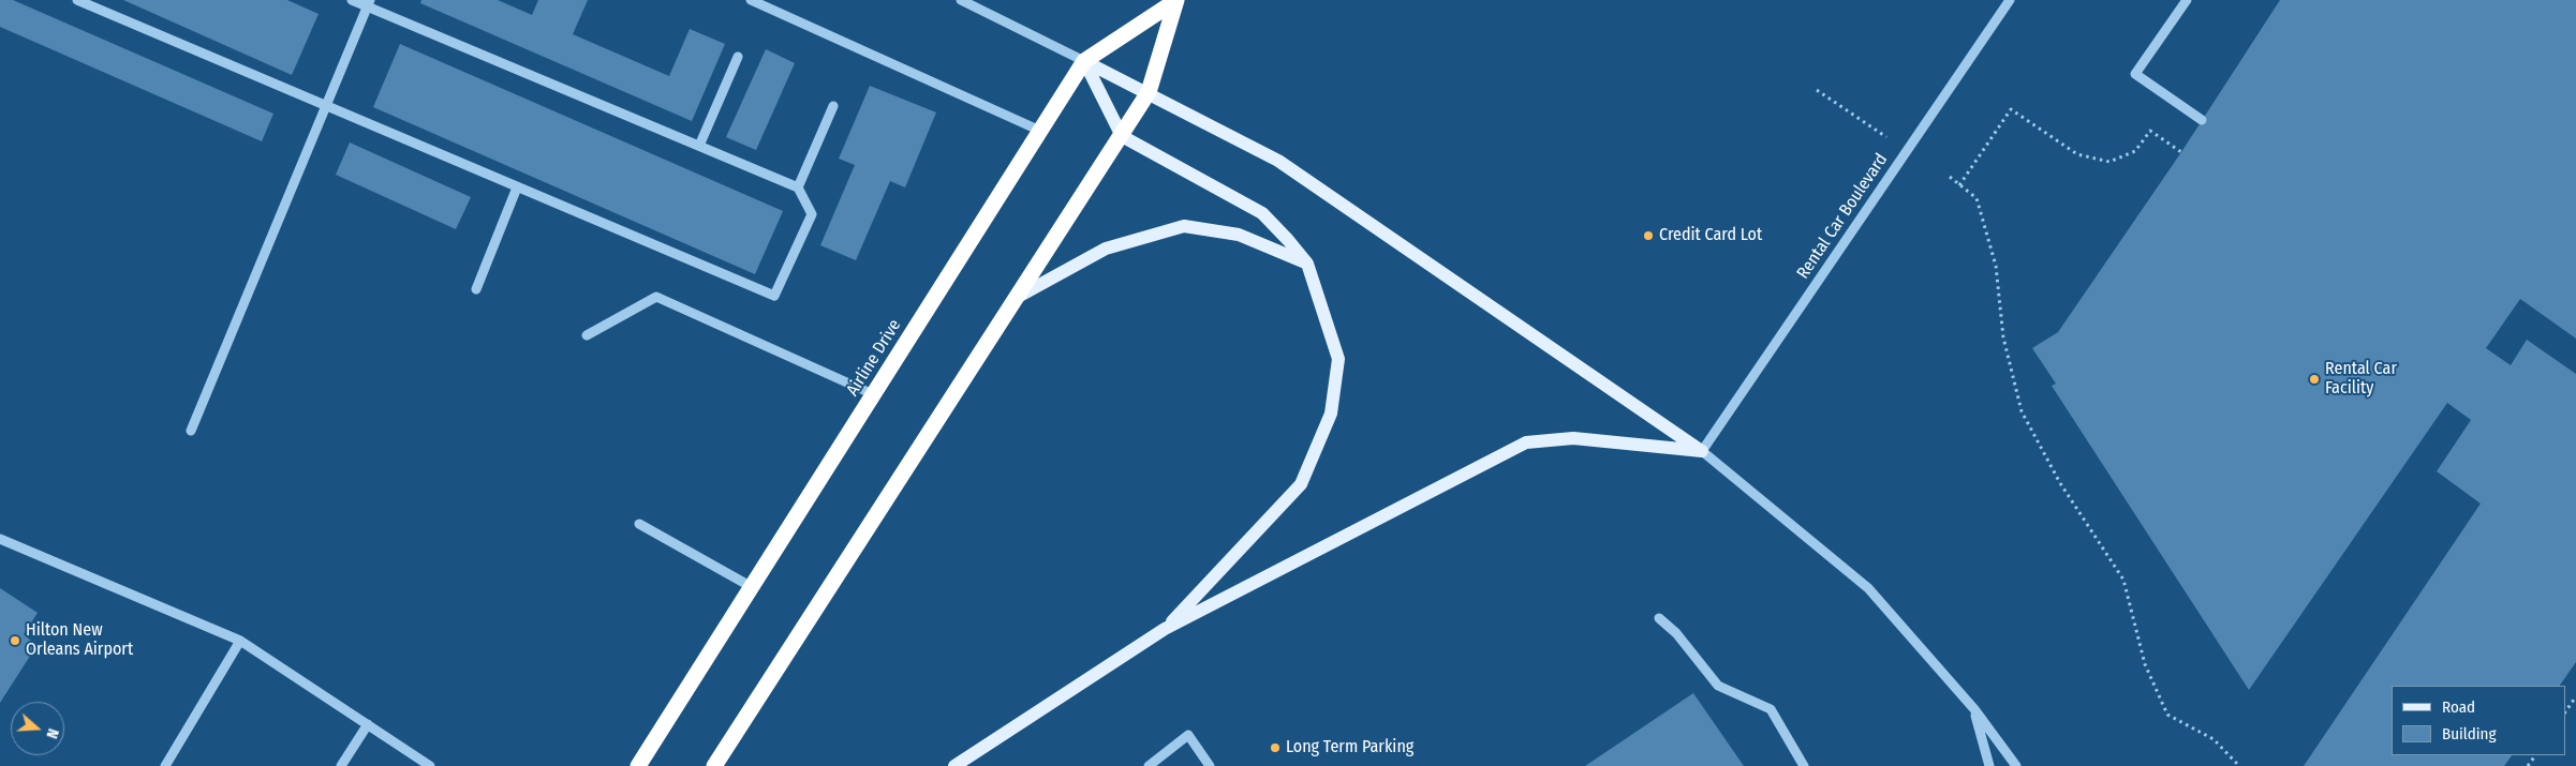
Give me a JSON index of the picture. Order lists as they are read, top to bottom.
{
  "streets": {
    "highway": ["Airline Drive"],
    "lane": ["Rental Car Boulevard"]
  },
  "places": [
    "Credit Card Lot",
    "Rental Car Facility",
    "Hilton New Orleans Airport",
    "Long Term Parking"
  ],
  "legend": ["Road", "Building"],
  "north": "right"
}
